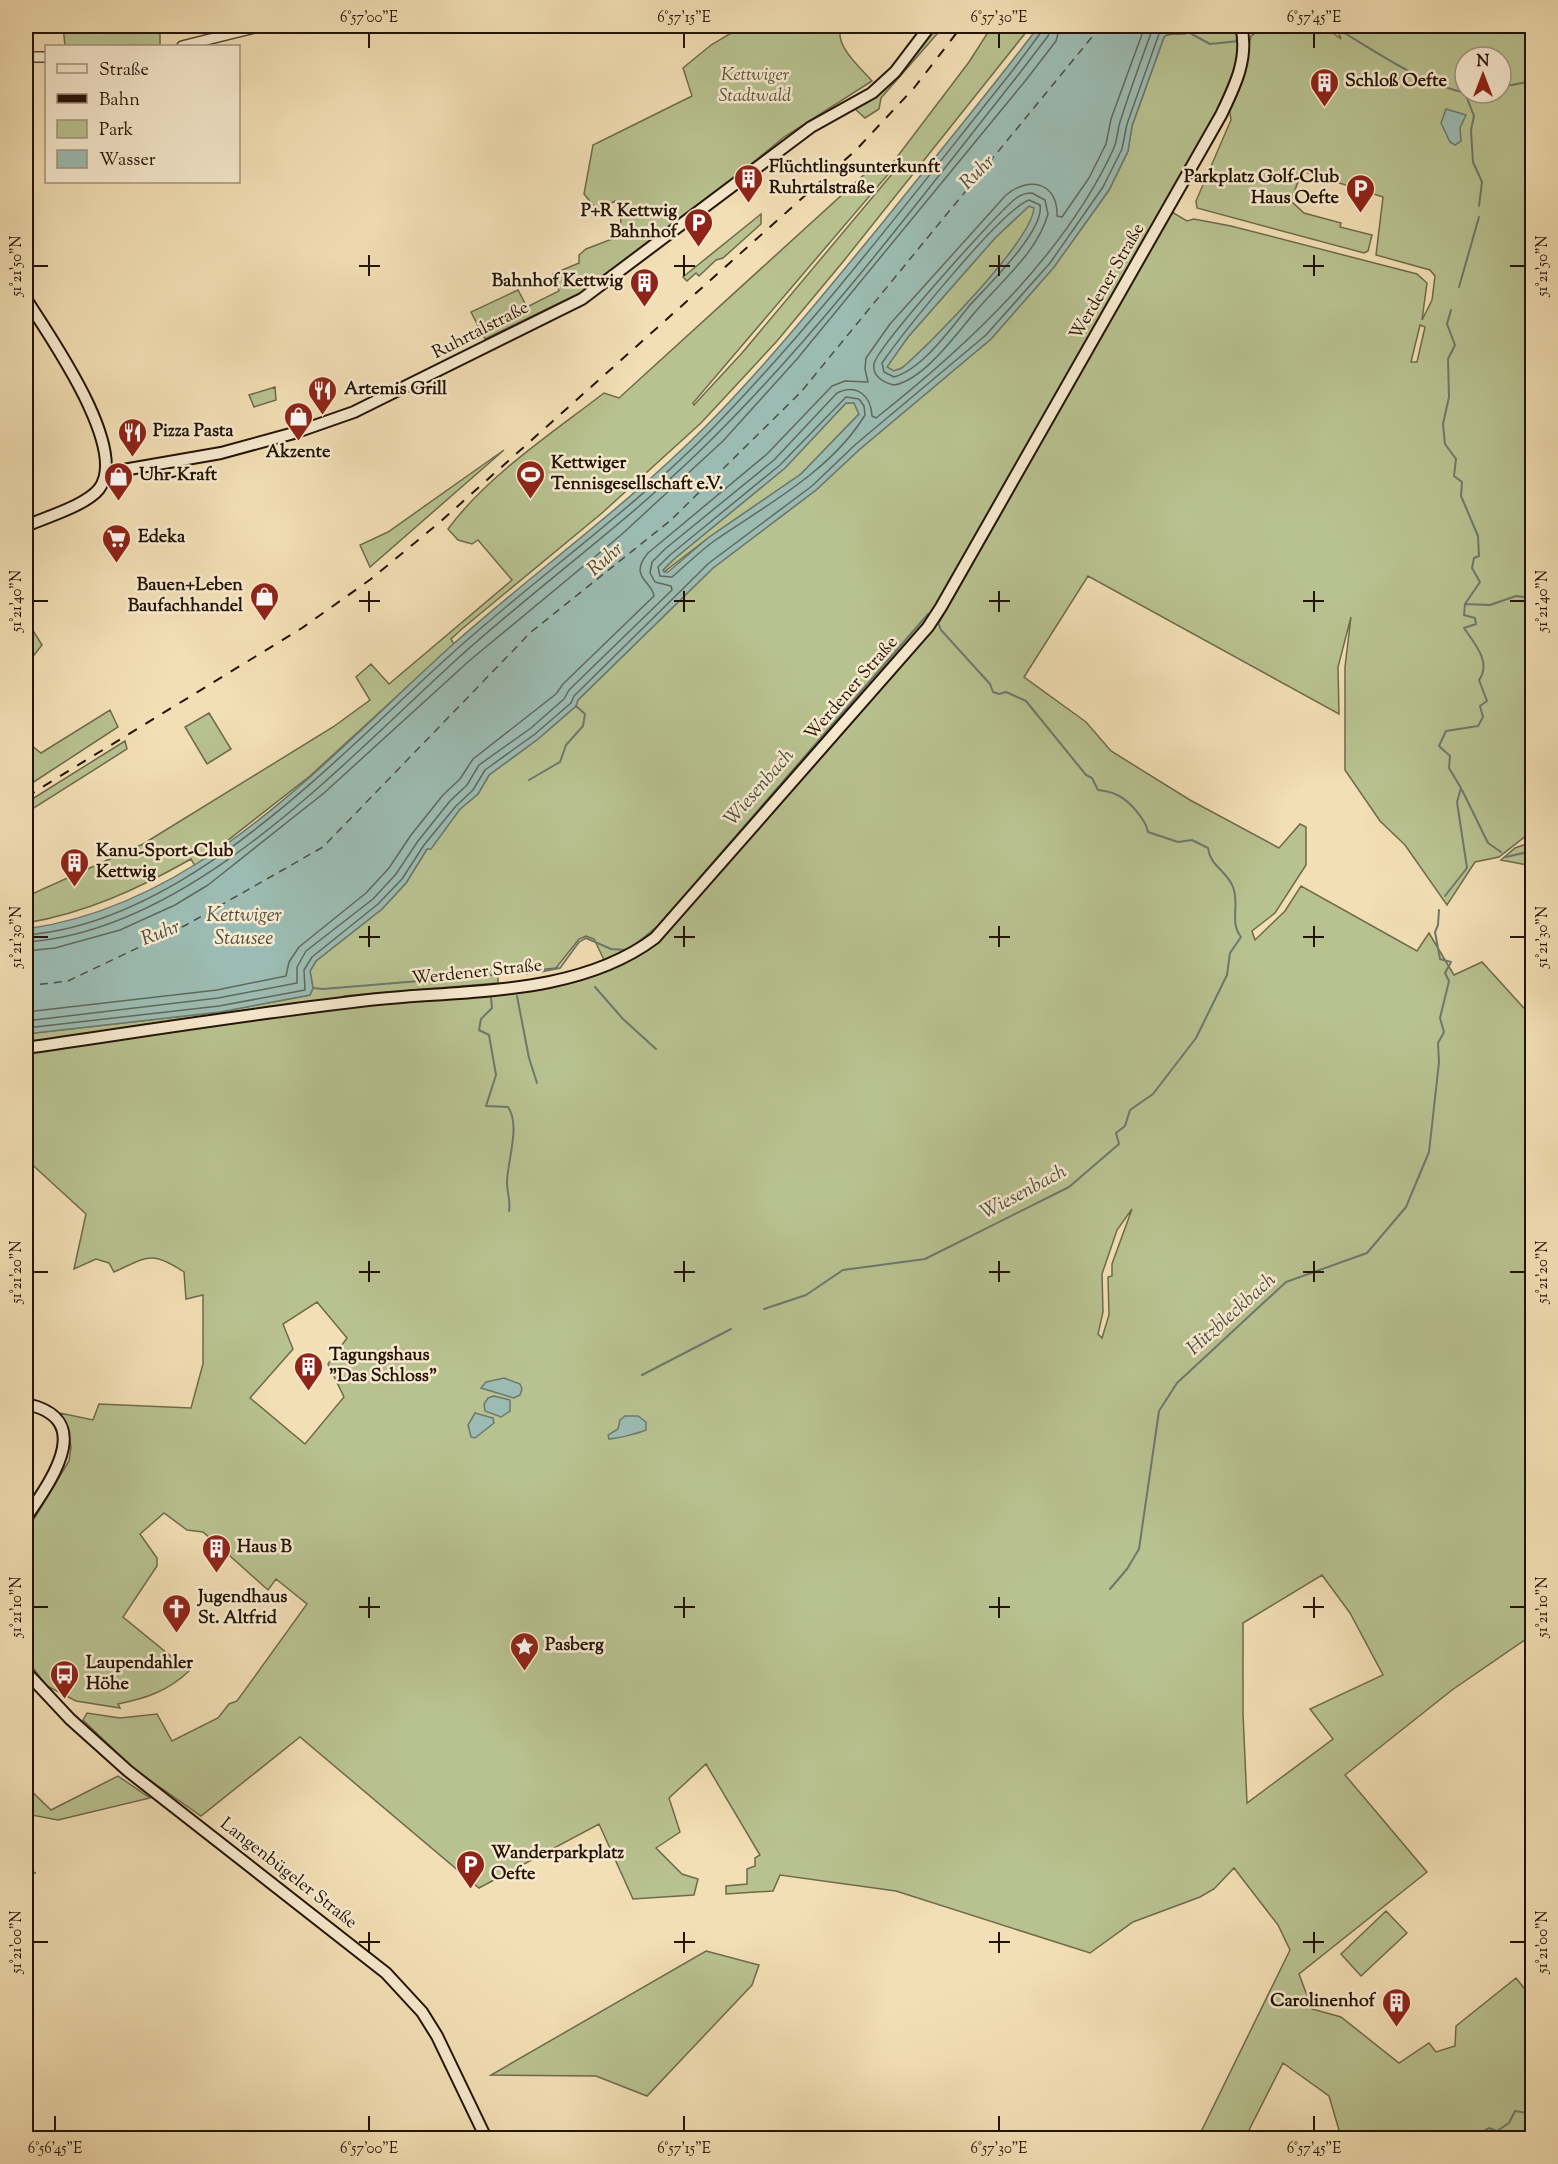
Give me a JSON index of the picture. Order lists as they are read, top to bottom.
{
  "streets": {
    "main road": ["Werdener Straße", "Ruhrtalstraße", "Langenbügeler Straße"]
  },
  "water": [
    "Ruhr",
    "Wiesenbach",
    "Kettwiger Stausee",
    "Hitzbleckbach"
  ],
  "parks": ["Kettwiger Stadtwald"],
  "places": {
    "building": [
      "Schloß Oefte",
      "Flüchtlingsunterkunft Ruhrtalstraße",
      "Bahnhof Kettwig",
      "Kanu-Sport-Club Kettwig",
      "Tagungshaus \"Das Schloss\"",
      "Haus B",
      "Carolinenhof"
    ],
    "parking": ["Parkplatz Golf-Club Haus Oefte", "P+R Kettwig Bahnhof", "Wanderparkplatz Oefte"],
    "restaurant": ["Artemis Grill", "Pizza Pasta"],
    "shop": ["Akzente", "Uhr-Kraft", "Bauen+Leben Baufachhandel"],
    "sports": ["Kettwiger Tennisgesellschaft e.V."],
    "supermarket": ["Edeka"],
    "church": ["Jugendhaus St. Altfrid"],
    "place": ["Pasberg"],
    "bus stop": ["Laupendahler Höhe"]
  },
  "legend": [
    "Straße",
    "Bahn",
    "Park",
    "Wasser"
  ],
  "north": "top",
  "coordinates": [
    "6°57'00\"E",
    "6°57'15\"E",
    "6°57'30\"E",
    "6°57'45\"E",
    "51°21'50\"N",
    "51°21'40\"N",
    "51°21'30\"N",
    "51°21'20\"N",
    "51°21'10\"N",
    "51°21'00\"N",
    "6°56'45\"E"
  ]
}
